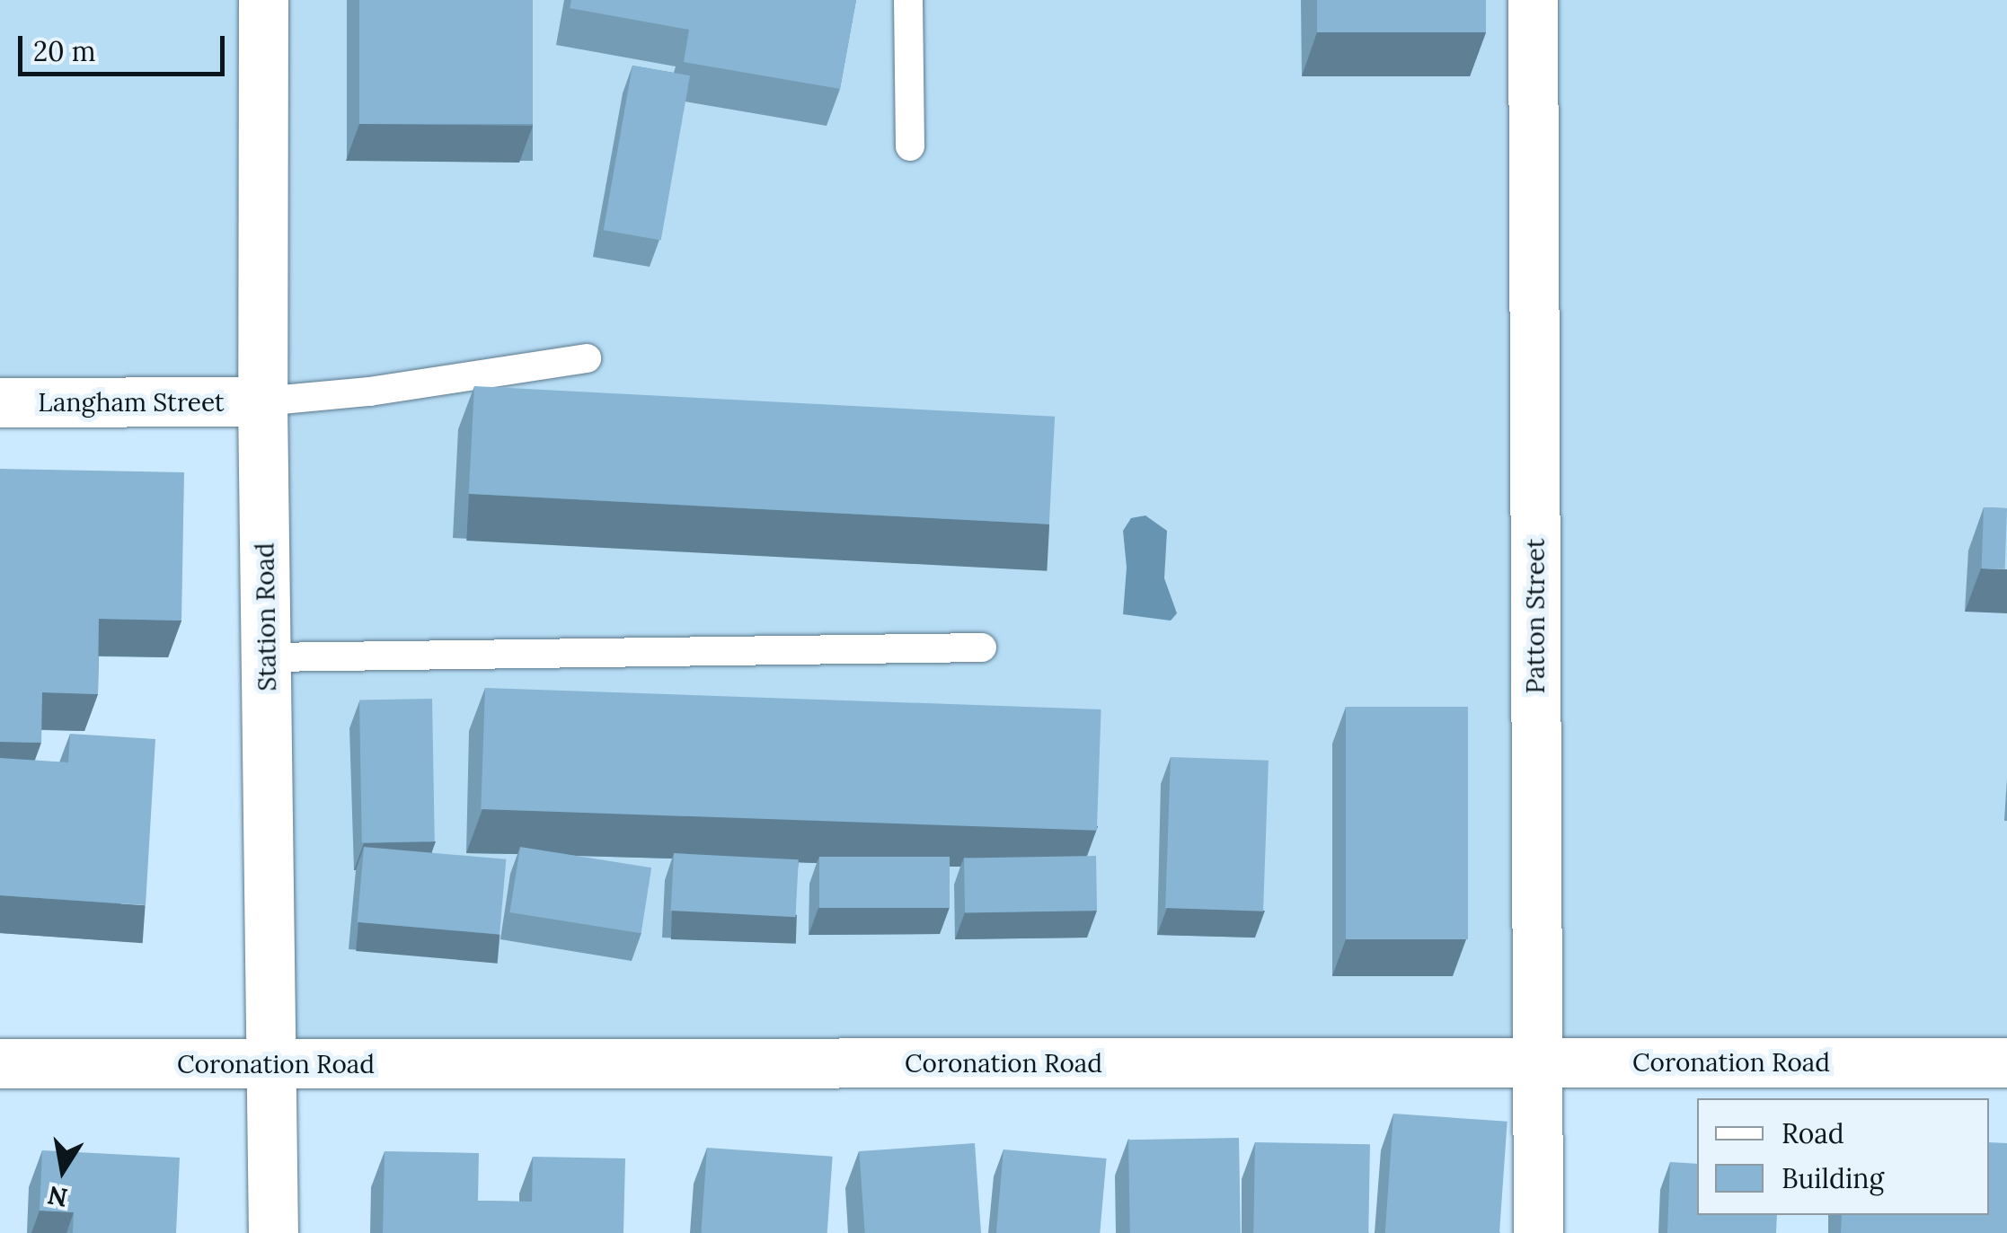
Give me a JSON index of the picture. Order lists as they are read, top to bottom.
{
  "streets": {
    "street": [
      "Langham Street",
      "Patton Street",
      "Station Road",
      "Coronation Road"
    ]
  },
  "crossings": [
    ["Langham Street", "Station Road"],
    ["Patton Street", "Coronation Road"],
    ["Station Road", "Coronation Road"]
  ],
  "legend": ["Road", "Building"],
  "scale_bar": "20 m",
  "north": "bottom"
}
